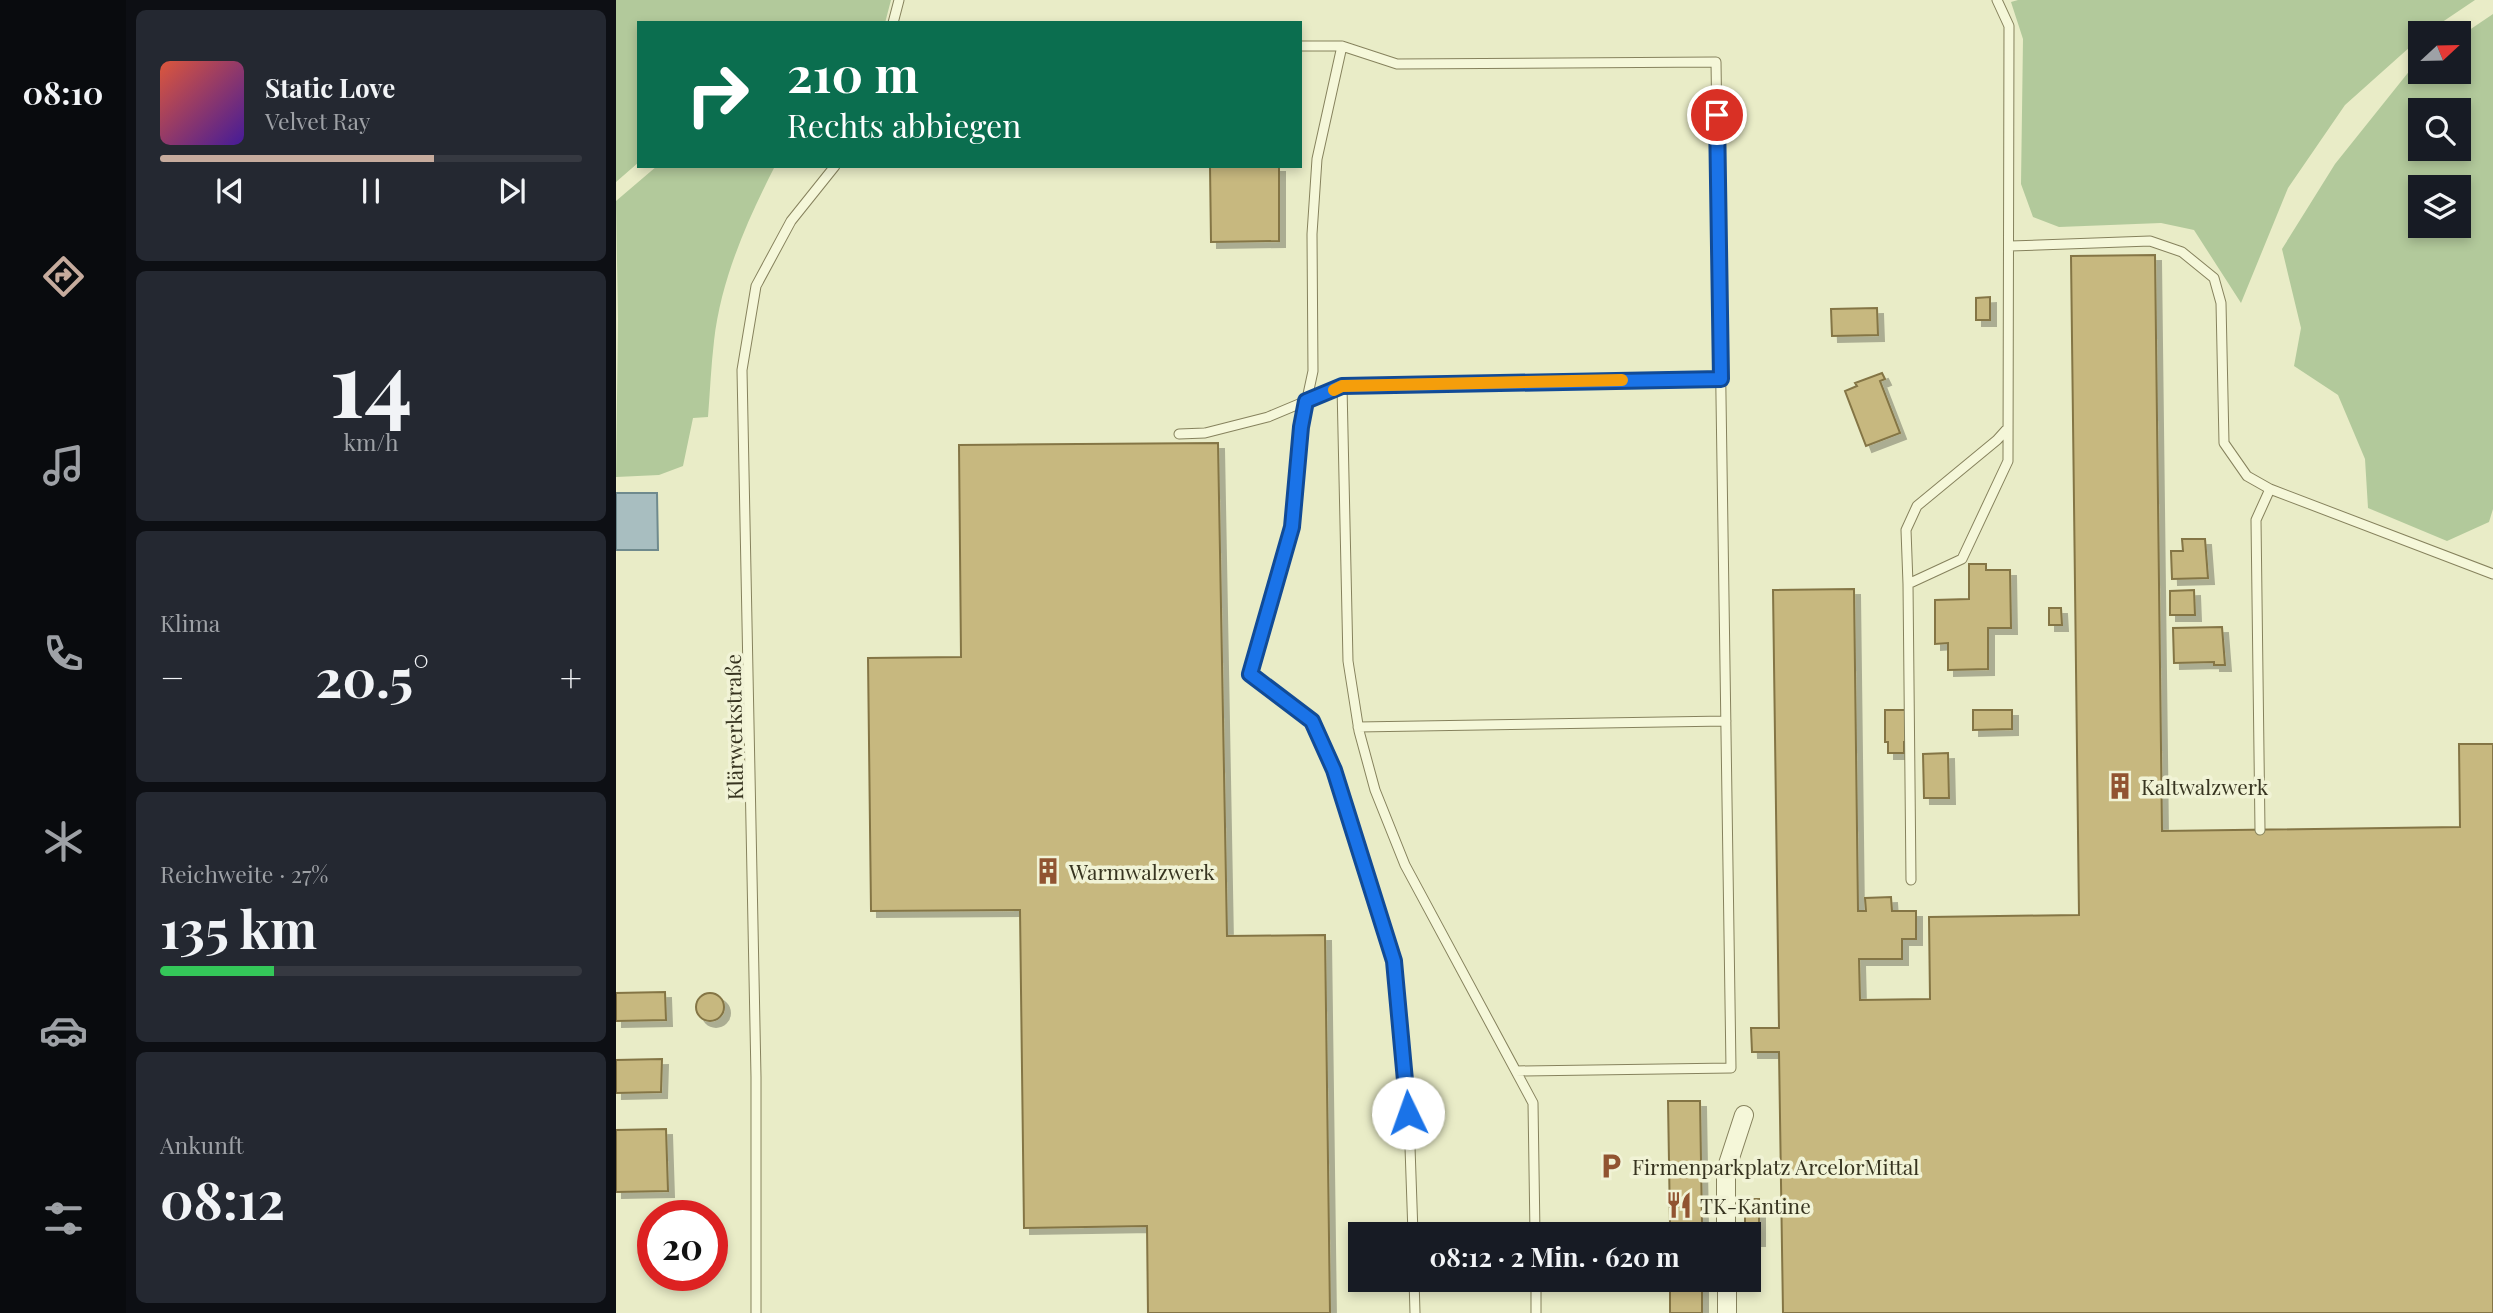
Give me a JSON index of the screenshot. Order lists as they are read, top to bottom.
{
  "streets": {
    "lane": ["Klärwerkstraße"]
  },
  "places": {
    "building": ["Kaltwalzwerk", "Warmwalzwerk"],
    "parking": ["Firmenparkplatz ArcelorMittal"],
    "restaurant": ["TK-Kantine"]
  },
  "north": "right",
  "page": {
    "tabs": "08:10",
    "turn": ["210 m", "Rechts abbiegen"],
    "song": ["Static Love", "Velvet Ray"],
    "tile": [
      ["14", "km/h"],
      "Klima",
      ["Reichweite · 27%", "135 km"],
      ["Ankunft", "08:12"]
    ],
    "heat": ["−", "20.5°", "+"],
    "limit": "20",
    "trip": "08:12 · 2 Min. · 620 m"
  }
}
